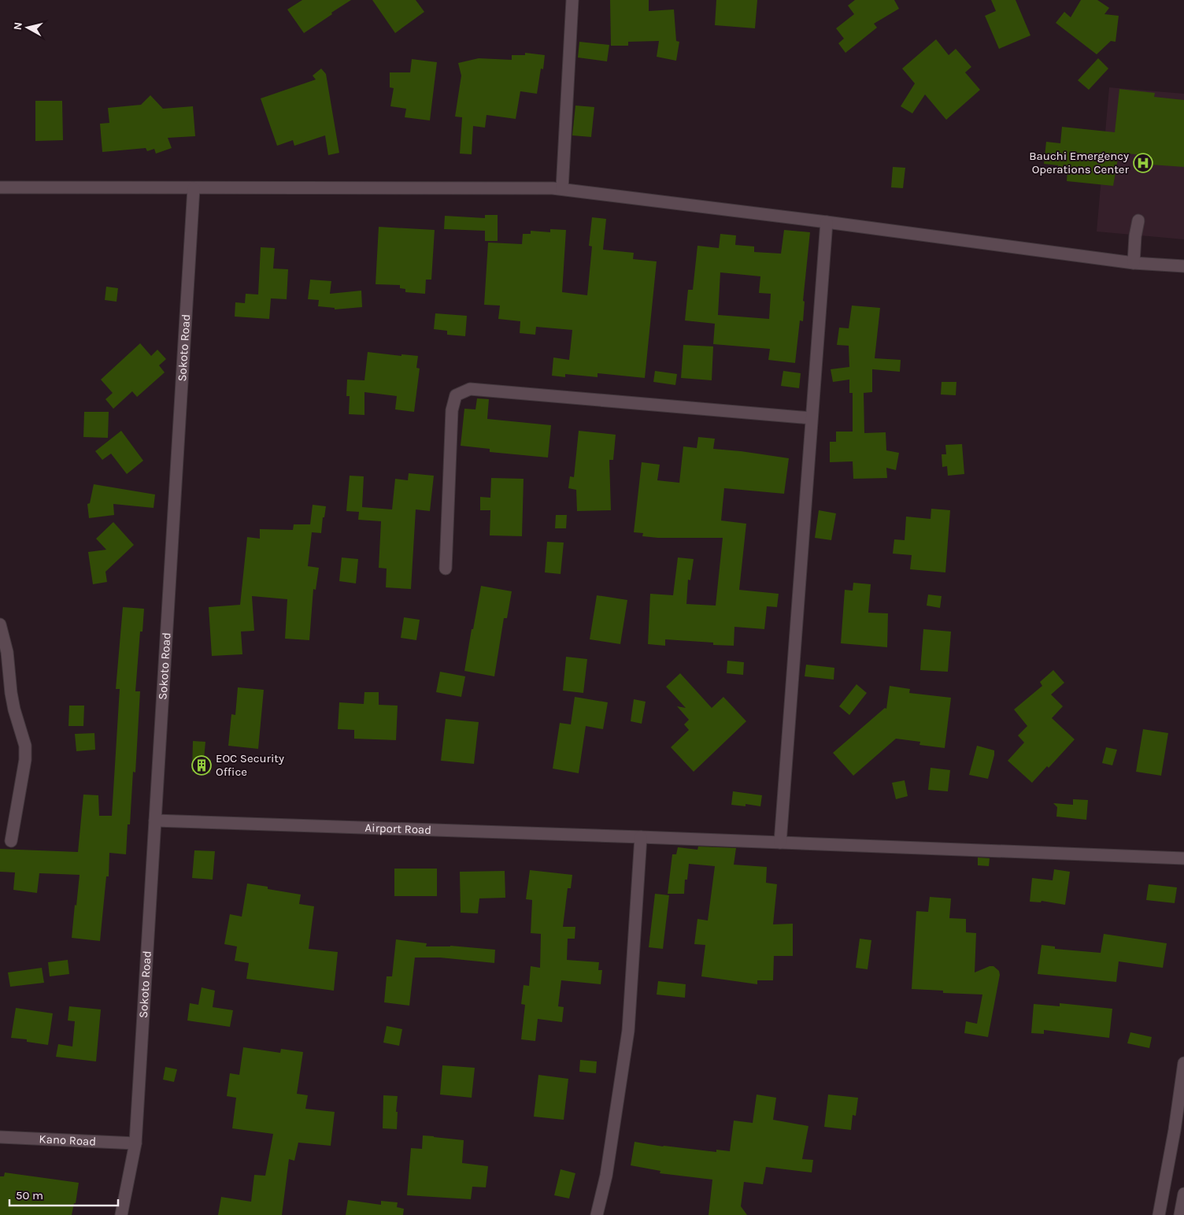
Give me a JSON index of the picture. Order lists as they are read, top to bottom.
{
  "streets": {
    "street": ["Sokoto Road", "Airport Road", "Kano Road"]
  },
  "crossings": [
    ["Sokoto Road", "Airport Road"],
    ["Sokoto Road", "Kano Road"]
  ],
  "places": {
    "hospital": ["Bauchi Emergency Operations Center"],
    "building": ["EOC Security Office"]
  },
  "scale_bar": "50 m",
  "north": "left"
}
